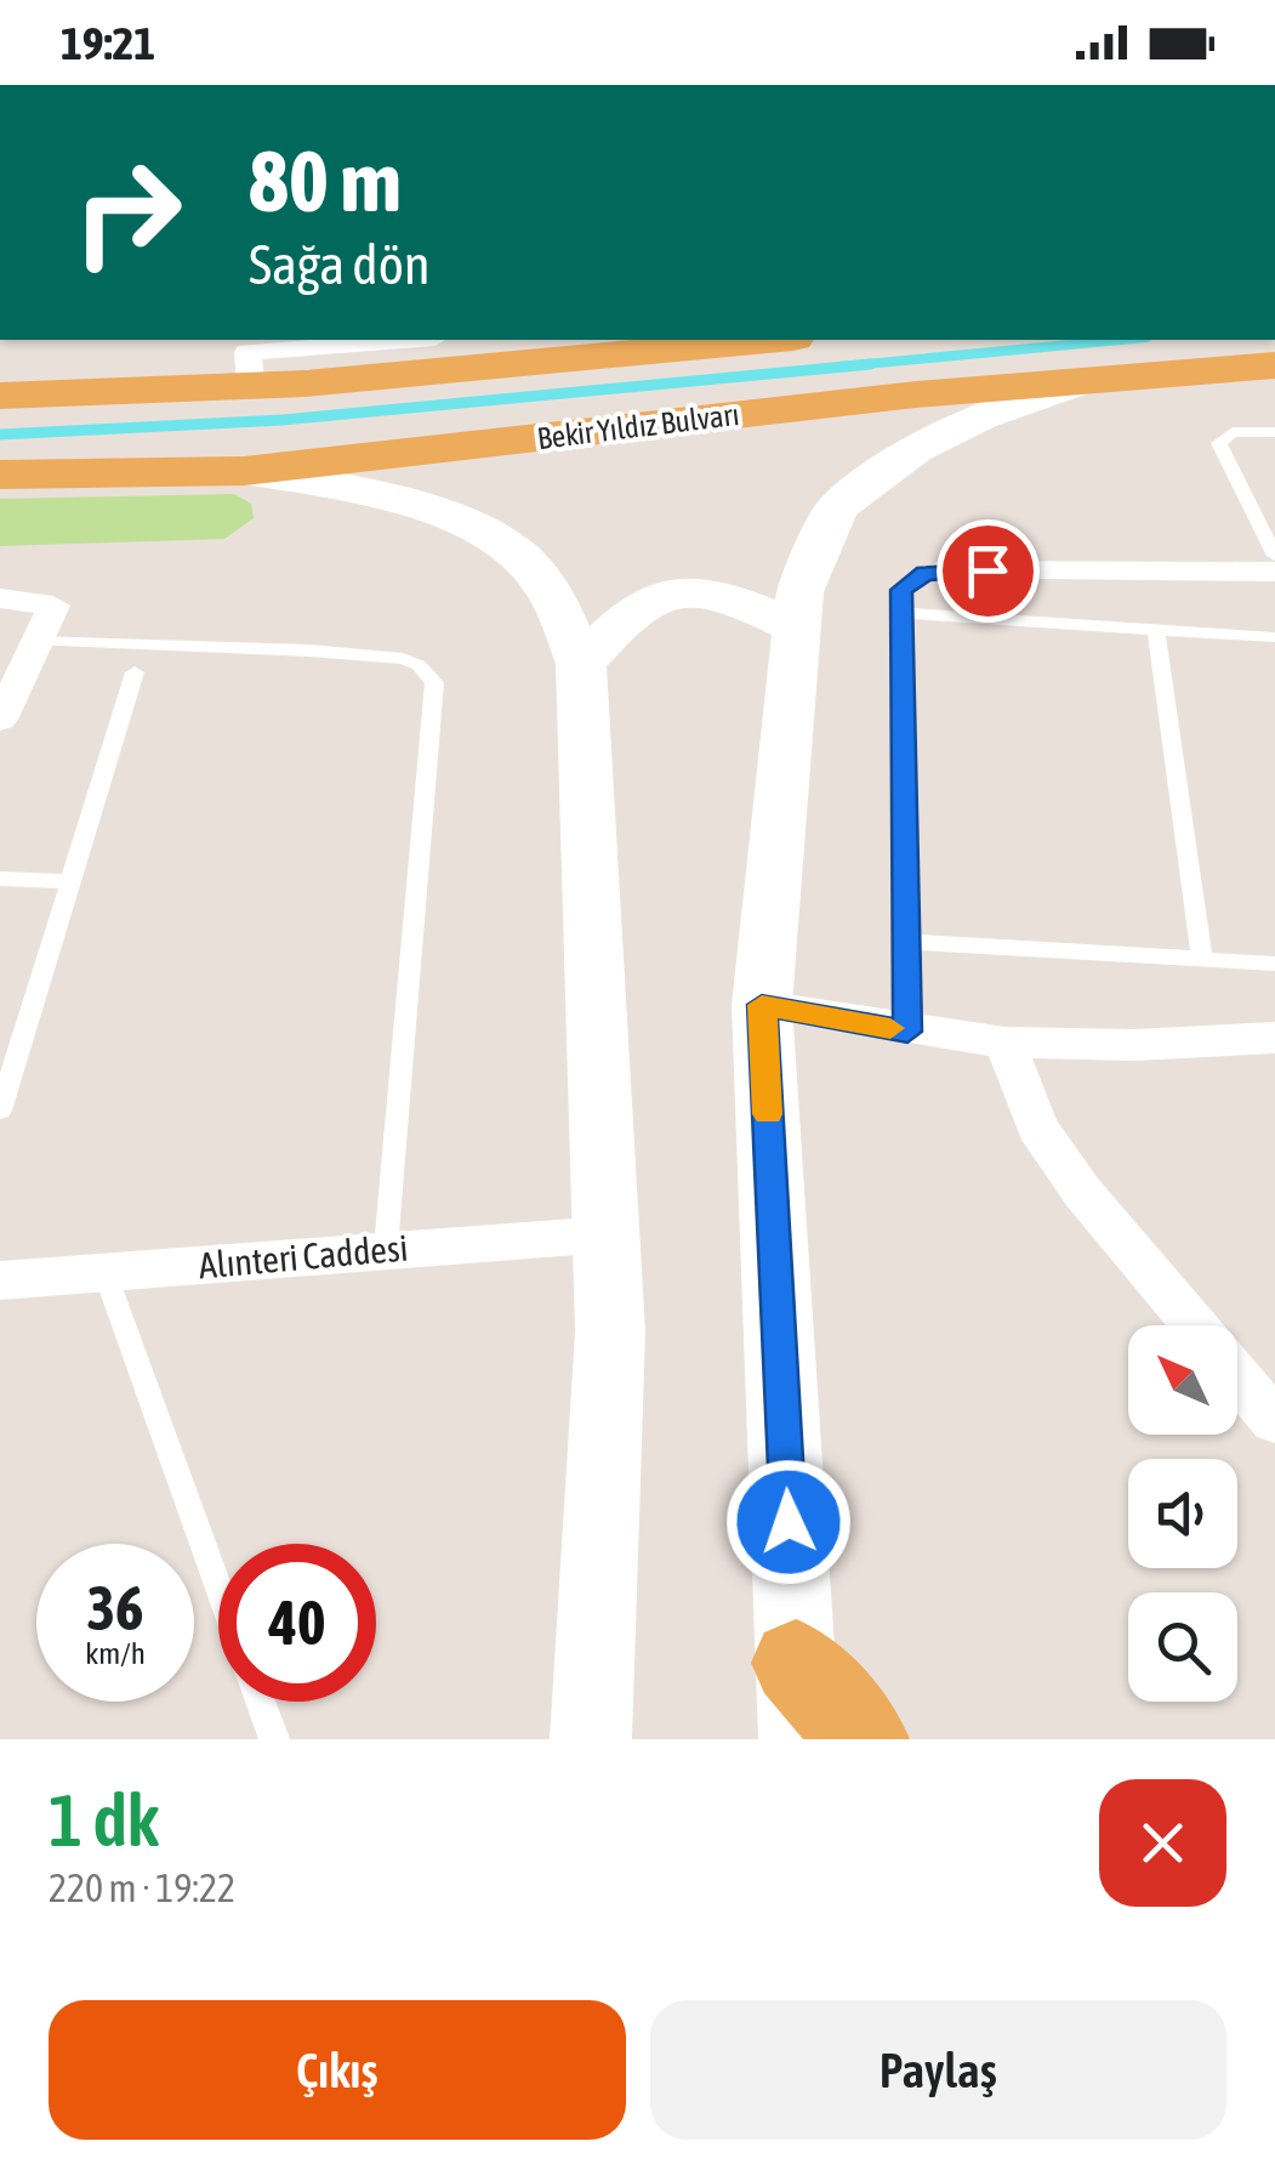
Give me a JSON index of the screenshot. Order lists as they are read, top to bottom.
{
  "streets": {
    "main road": ["Bekir Yıldız Bulvarı"],
    "street": ["Alınteri Caddesi"]
  },
  "north": "top left",
  "page": {
    "status": "19:21",
    "turn": ["80 m", "Sağa dön"],
    "speed": "36 km/h",
    "limit": "40",
    "heading": ["1 dk", "220 m · 19:22"],
    "buttons": ["Çıkış", "Paylaş"]
  }
}
